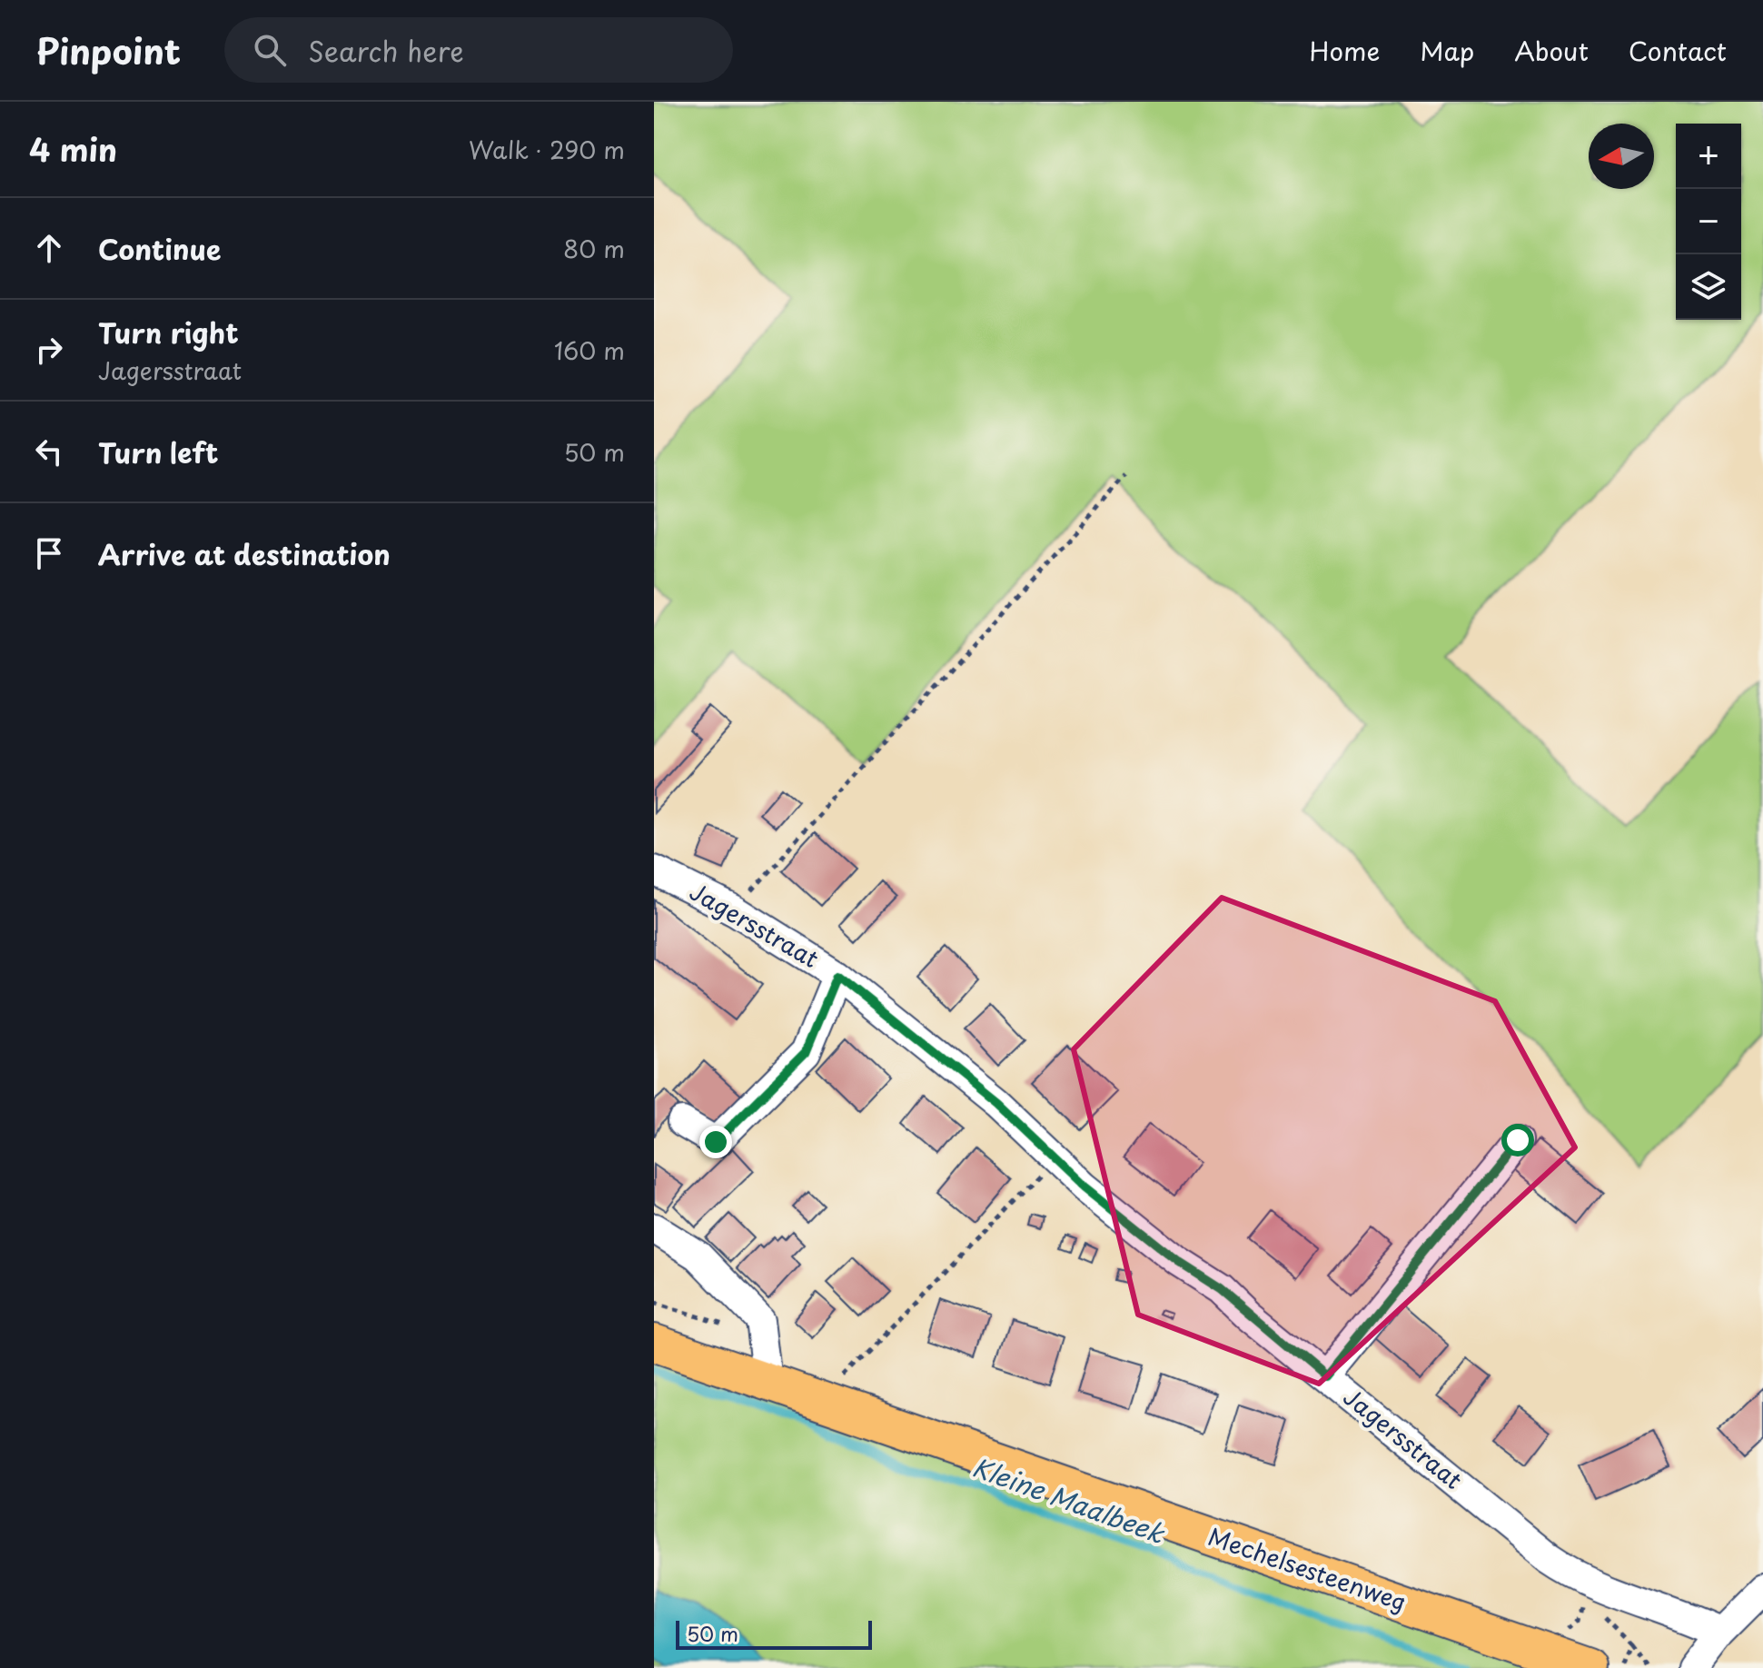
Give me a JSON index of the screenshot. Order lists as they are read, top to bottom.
{
  "streets": {
    "main road": ["Mechelsesteenweg"],
    "street": ["Jagersstraat"]
  },
  "water": ["Kleine Maalbeek"],
  "scale_bar": "50 m",
  "north": "left",
  "page": {
    "header": "Pinpoint",
    "search": "Search here",
    "nav": [
      "Home",
      "Map",
      "About",
      "Contact"
    ],
    "heading": ["4 min", "Walk · 290 m"],
    "map_buttons": ["+", "−"],
    "list": [
      ["Continue", "80 m"],
      ["Turn right", "Jagersstraat", "160 m"],
      ["Turn left", "50 m"],
      "Arrive at destination"
    ],
    "scale": "50 m"
  }
}
